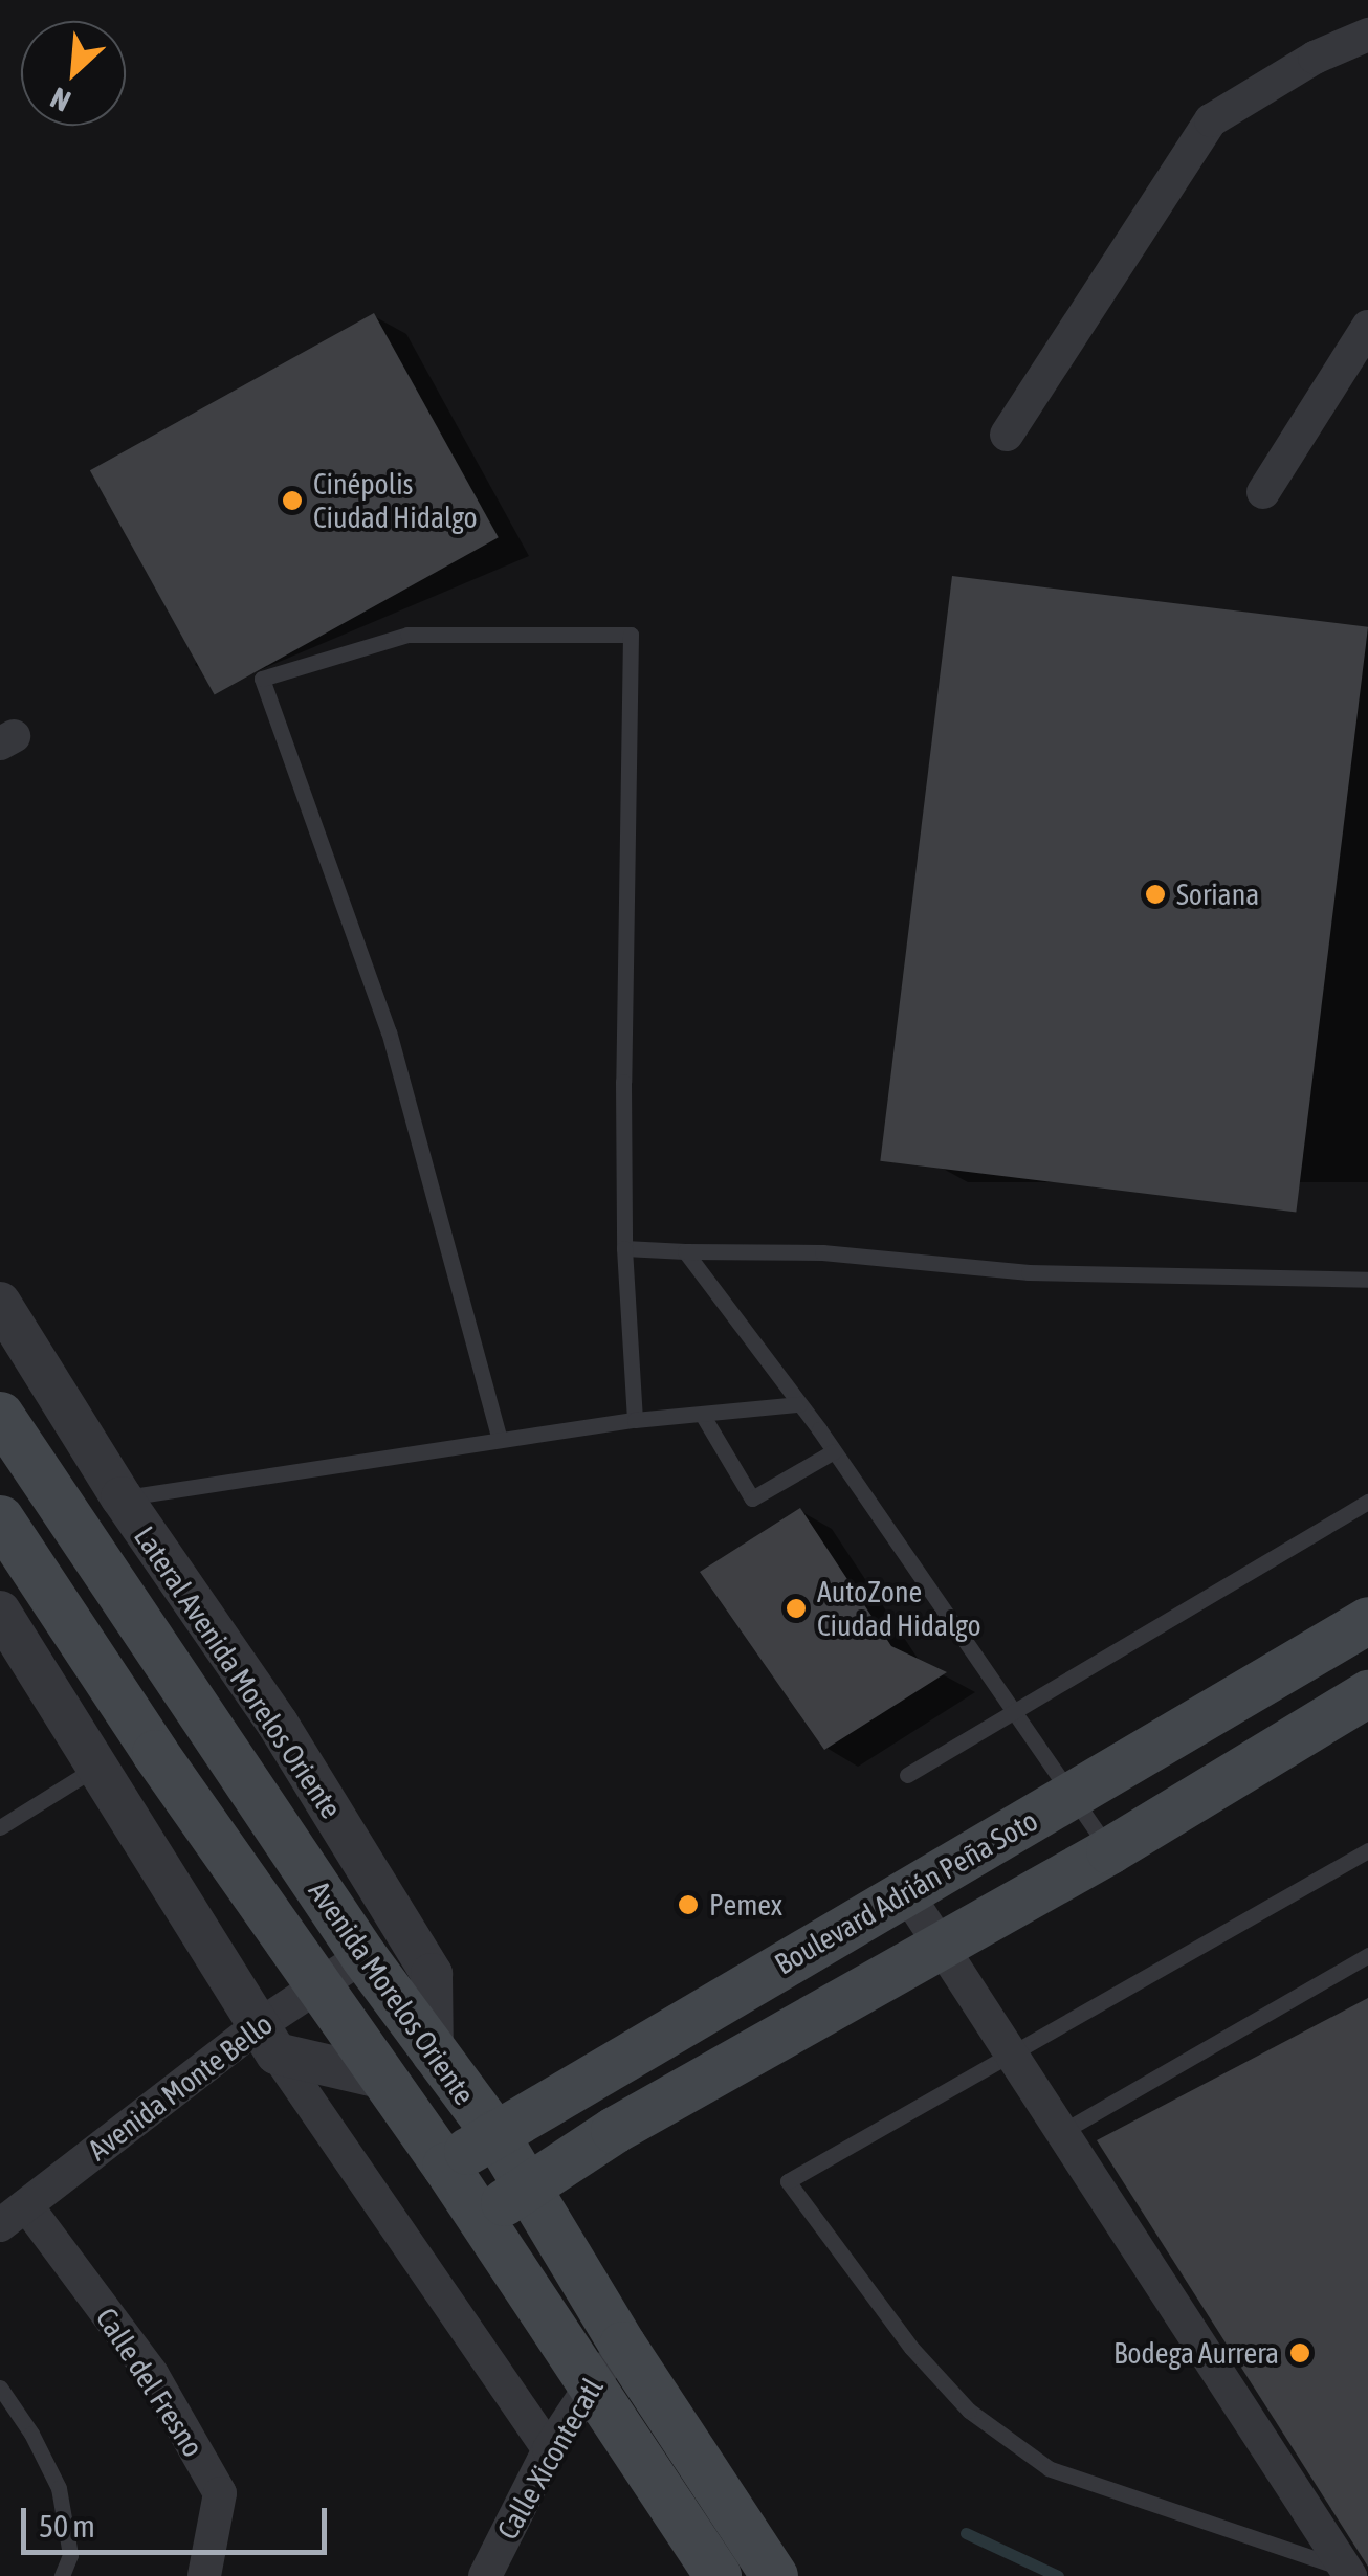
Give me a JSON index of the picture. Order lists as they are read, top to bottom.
{
  "streets": {
    "main road": ["Boulevard Adrián Peña Soto", "Avenida Morelos Oriente"],
    "street": [
      "Lateral Avenida Morelos Oriente",
      "Avenida Monte Bello",
      "Calle del Fresno",
      "Calle Xicontecatl"
    ]
  },
  "crossings": [
    ["Lateral Avenida Morelos Oriente", "Avenida Morelos Oriente"],
    ["Boulevard Adrián Peña Soto", "Avenida Morelos Oriente"],
    ["Avenida Morelos Oriente", "Avenida Monte Bello"],
    ["Avenida Morelos Oriente", "Calle Xicontecatl"],
    ["Avenida Monte Bello", "Calle del Fresno"]
  ],
  "places": [
    "Cinépolis Ciudad Hidalgo",
    "Soriana",
    "AutoZone Ciudad Hidalgo",
    "Pemex",
    "Bodega Aurrera"
  ],
  "scale_bar": "50 m",
  "north": "bottom left"
}
